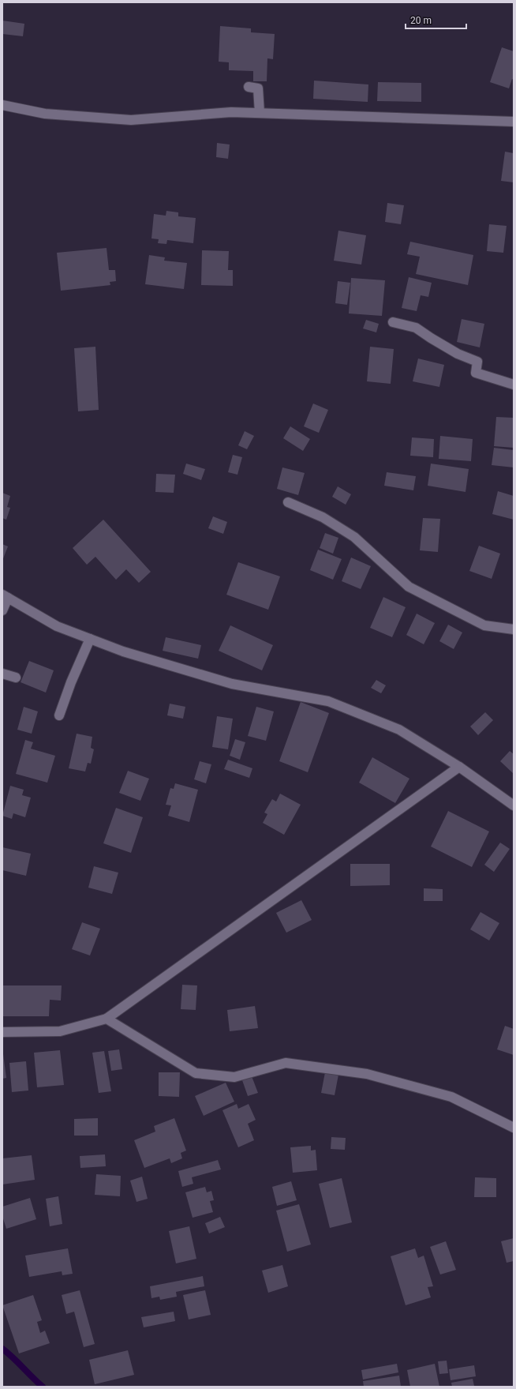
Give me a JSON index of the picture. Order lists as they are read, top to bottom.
{
  "scale_bar": "20 m"
}
